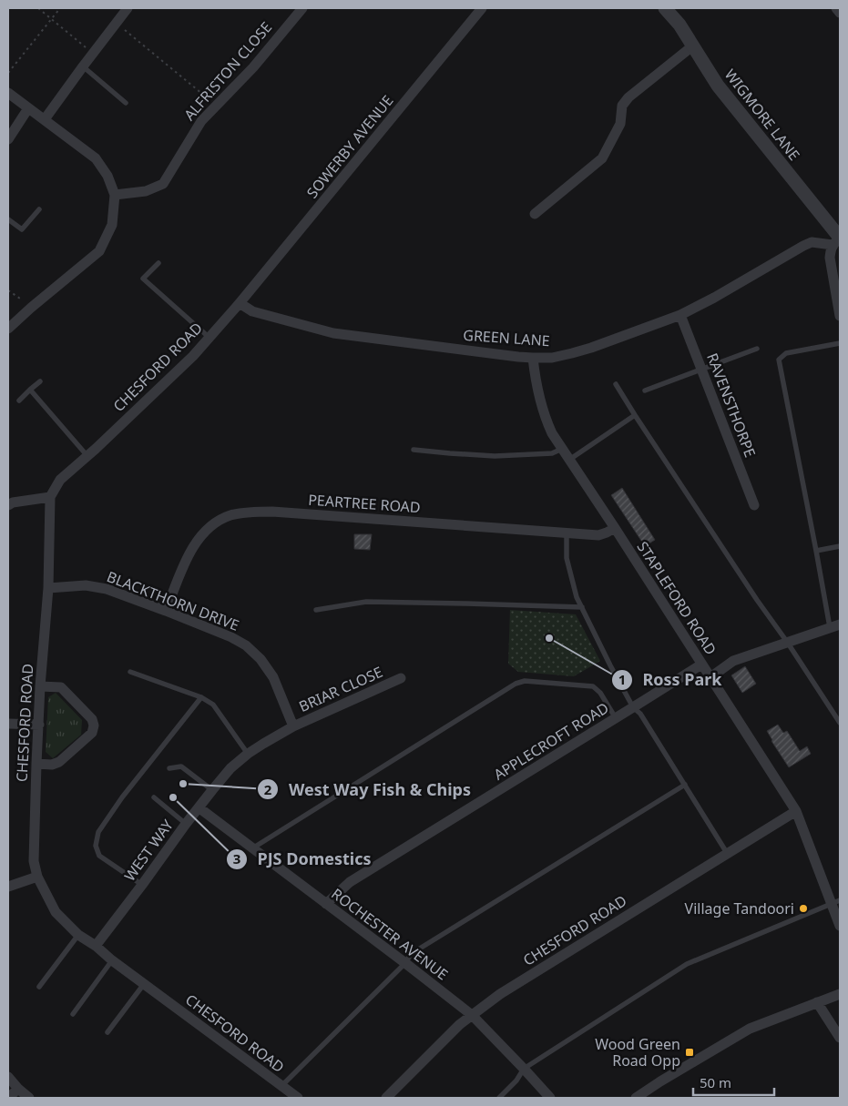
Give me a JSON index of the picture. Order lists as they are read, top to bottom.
{
  "streets": {
    "street": [
      "ALFRISTON CLOSE",
      "WIGMORE LANE",
      "SOWERBY AVENUE",
      "GREEN LANE",
      "CHESFORD ROAD",
      "RAVENSTHORPE",
      "PEARTREE ROAD",
      "STAPLEFORD ROAD",
      "BLACKTHORN DRIVE",
      "BRIAR CLOSE",
      "APPLECROFT ROAD",
      "WEST WAY",
      "ROCHESTER AVENUE"
    ]
  },
  "crossings": [
    ["WIGMORE LANE", "GREEN LANE"],
    ["SOWERBY AVENUE", "GREEN LANE"],
    ["SOWERBY AVENUE", "CHESFORD ROAD"],
    ["GREEN LANE", "CHESFORD ROAD"],
    ["GREEN LANE", "RAVENSTHORPE"],
    ["GREEN LANE", "STAPLEFORD ROAD"],
    ["CHESFORD ROAD", "STAPLEFORD ROAD"],
    ["CHESFORD ROAD", "BLACKTHORN DRIVE"],
    ["CHESFORD ROAD", "WEST WAY"],
    ["CHESFORD ROAD", "ROCHESTER AVENUE"],
    ["PEARTREE ROAD", "STAPLEFORD ROAD"],
    ["PEARTREE ROAD", "BLACKTHORN DRIVE"],
    ["STAPLEFORD ROAD", "APPLECROFT ROAD"],
    ["BLACKTHORN DRIVE", "BRIAR CLOSE"],
    ["BLACKTHORN DRIVE", "WEST WAY"],
    ["BRIAR CLOSE", "WEST WAY"],
    ["APPLECROFT ROAD", "ROCHESTER AVENUE"],
    ["WEST WAY", "ROCHESTER AVENUE"]
  ],
  "places": {
    "other": [
      "Ross Park",
      "West Way Fish & Chips",
      "PJS Domestics",
      "Village Tandoori"
    ],
    "transit": ["Wood Green Road Opp"]
  },
  "scale_bar": "50 m"
}
